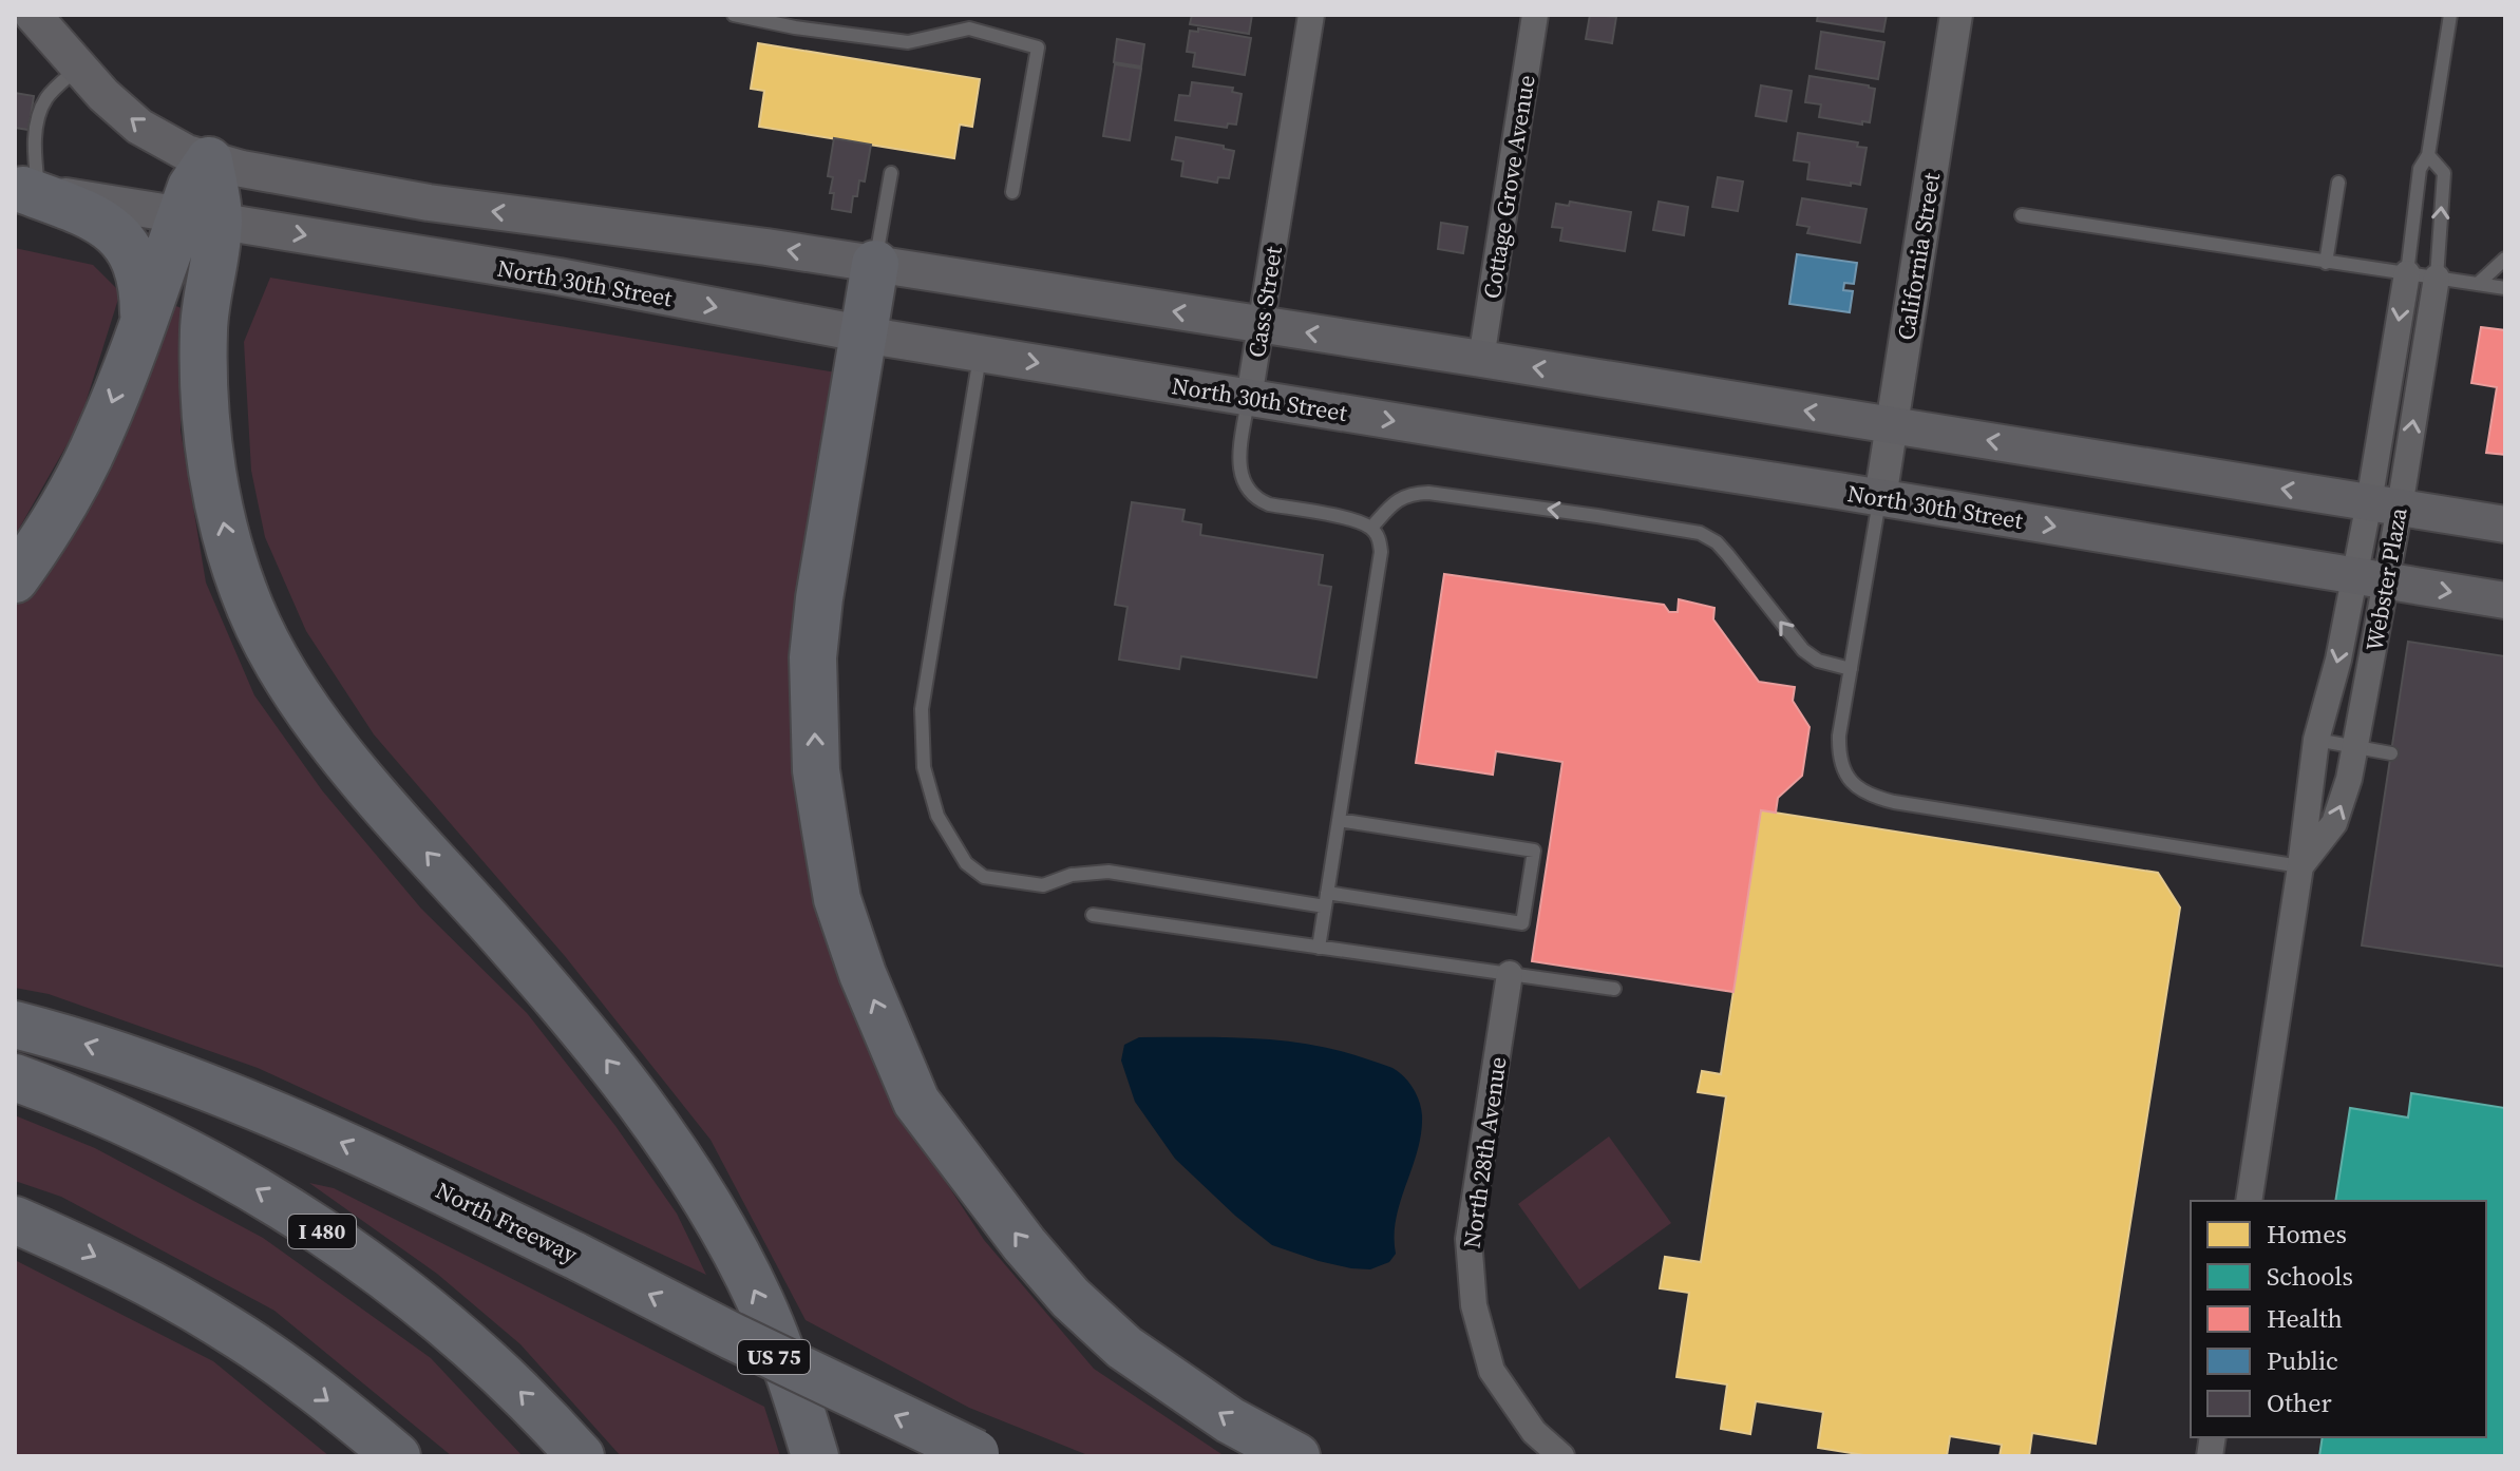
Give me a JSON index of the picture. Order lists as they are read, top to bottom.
{
  "streets": {
    "highway": ["North Freeway", "I 480", "US 75"],
    "main road": ["North 30th Street"],
    "street": [
      "Cottage Grove Avenue",
      "California Street",
      "Cass Street",
      "Webster Plaza",
      "North 28th Avenue"
    ]
  },
  "crossings": [
    ["California Street", "North 30th Street"],
    ["North 30th Street", "Cass Street"],
    ["North 30th Street", "Webster Plaza"]
  ],
  "legend": [
    "Homes",
    "Schools",
    "Health",
    "Public",
    "Other"
  ]
}
